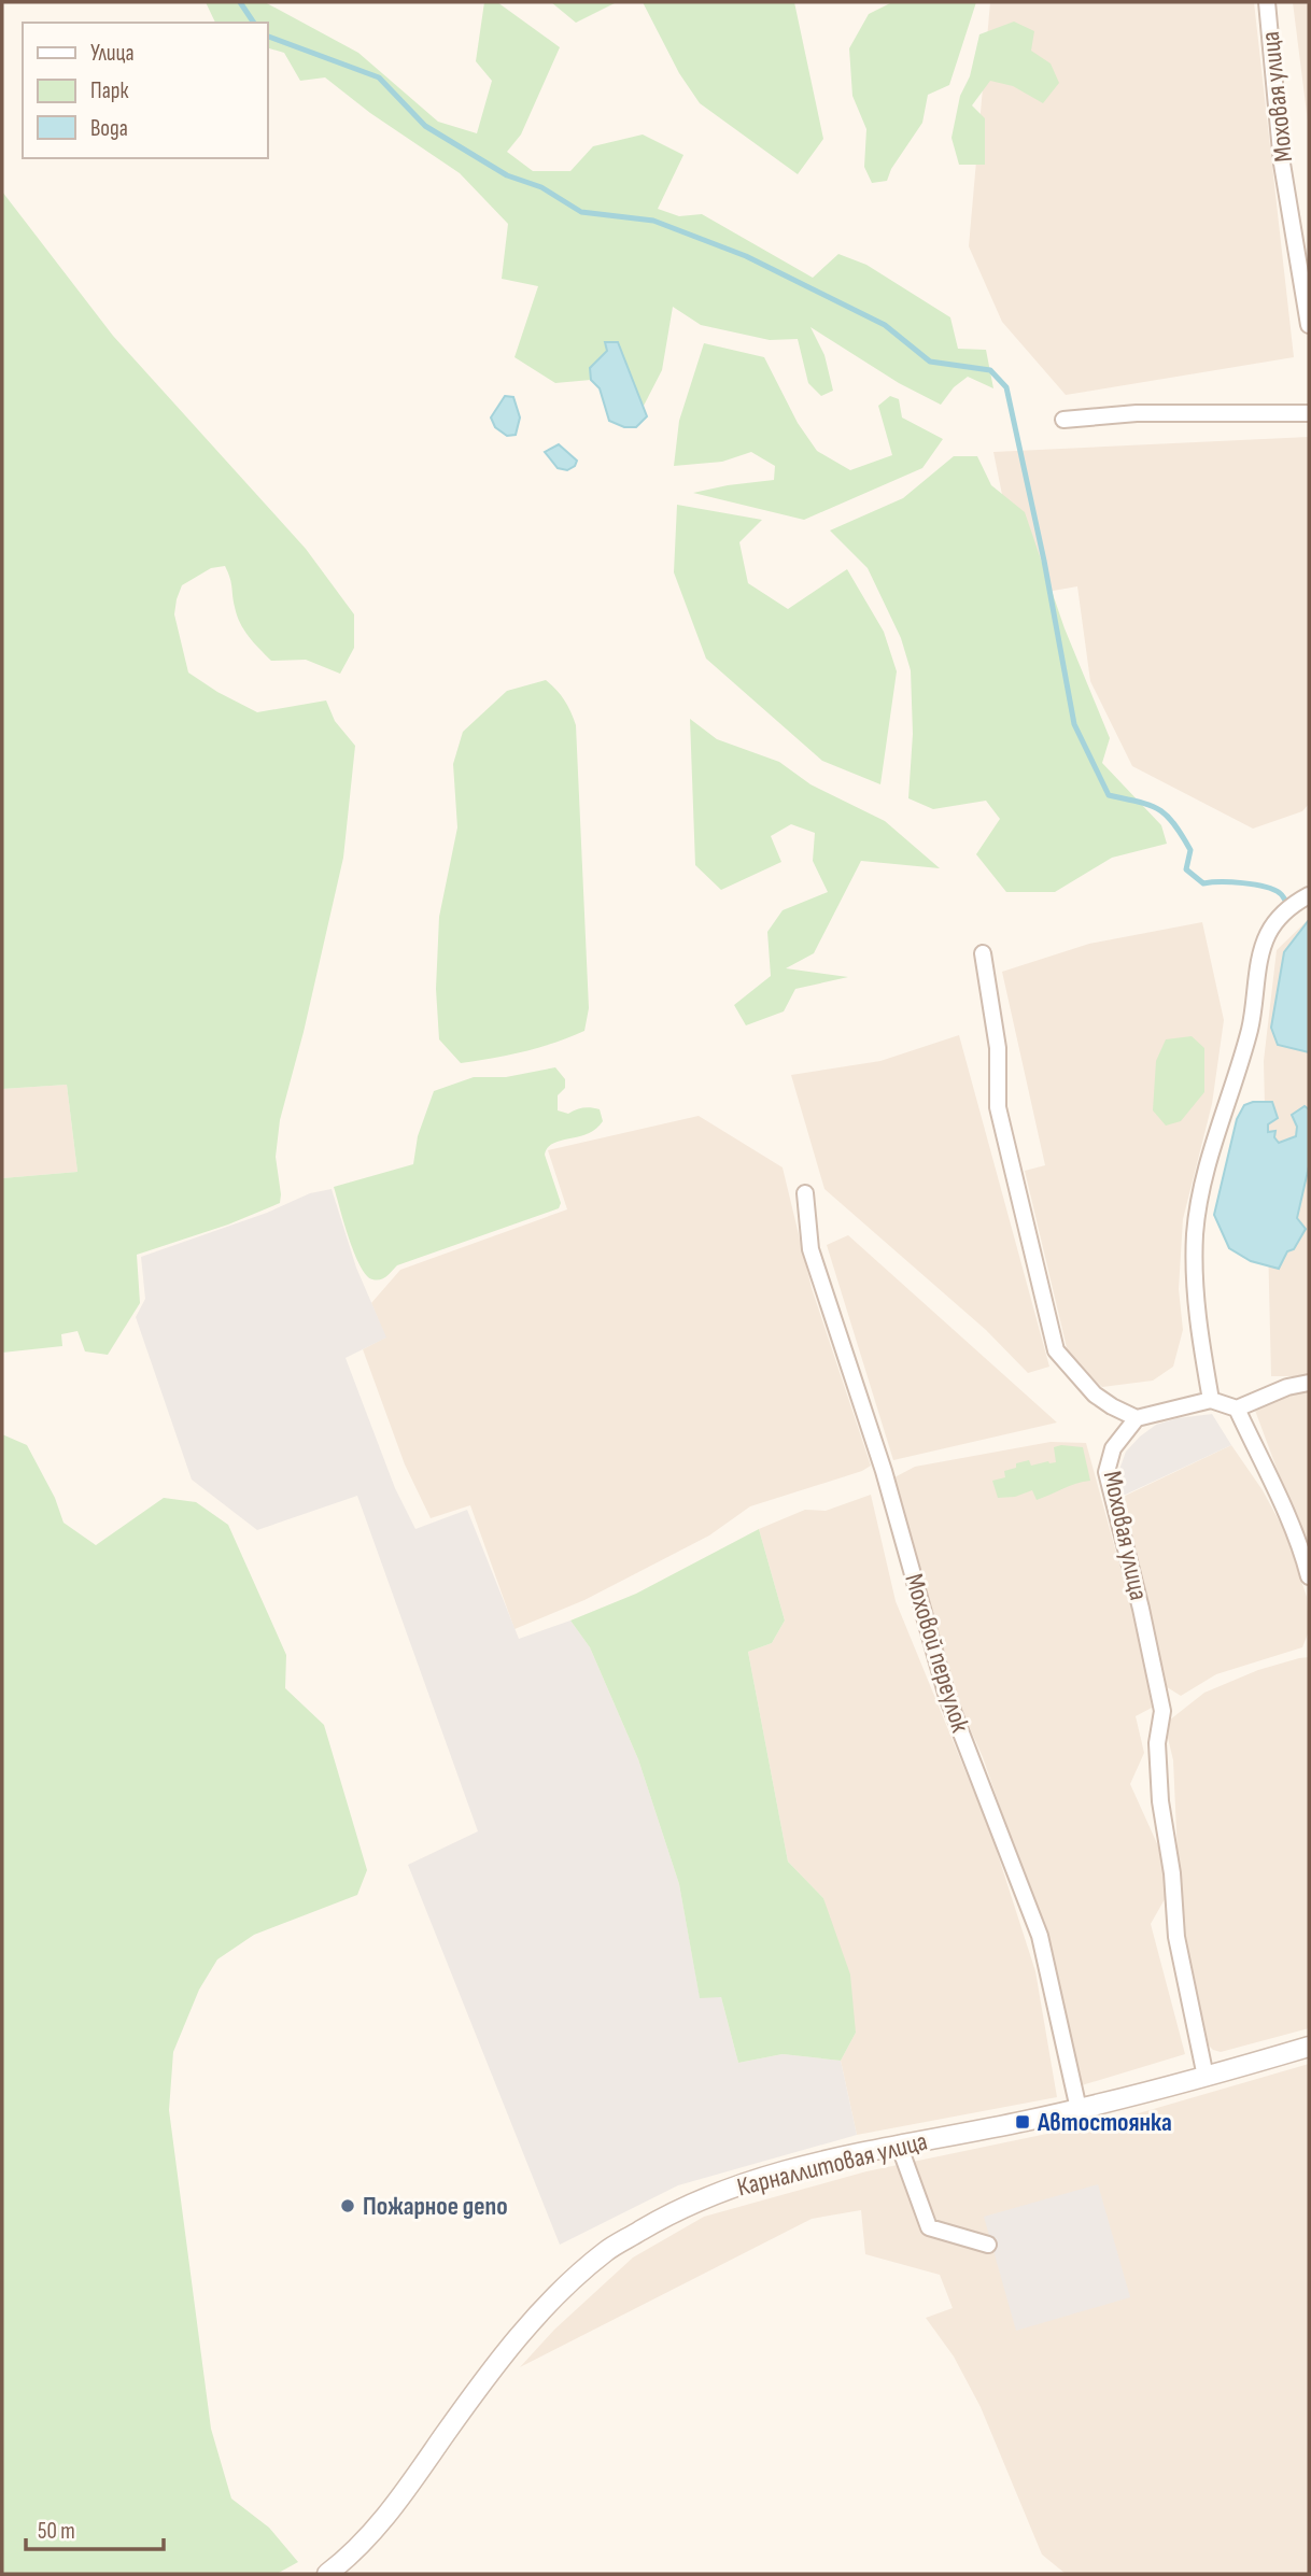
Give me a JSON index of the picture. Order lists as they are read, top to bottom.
{
  "streets": {
    "street": ["Моховая улица", "Моховой переулок", "Карналлитовая улица"]
  },
  "crossings": [
    ["Моховая улица", "Карналлитовая улица"],
    ["Моховой переулок", "Карналлитовая улица"]
  ],
  "places": {
    "transit": ["Автостоянка"],
    "other": ["Пожарное депо"]
  },
  "legend": ["Улица", "Парк", "Вода"],
  "scale_bar": "50 m"
}
